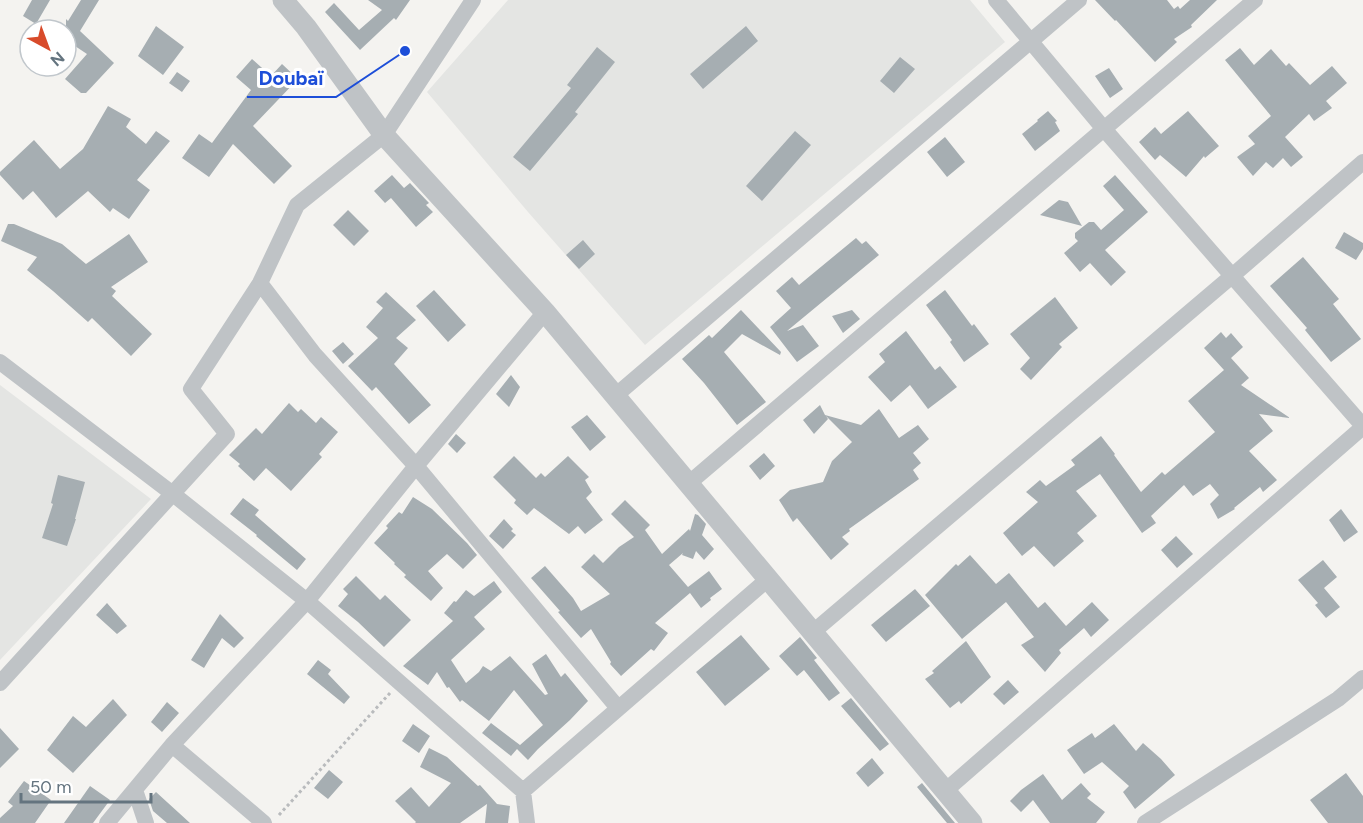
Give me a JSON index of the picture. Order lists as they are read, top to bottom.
{
  "places": ["Doubaï"],
  "scale_bar": "50 m",
  "north": "bottom right"
}
